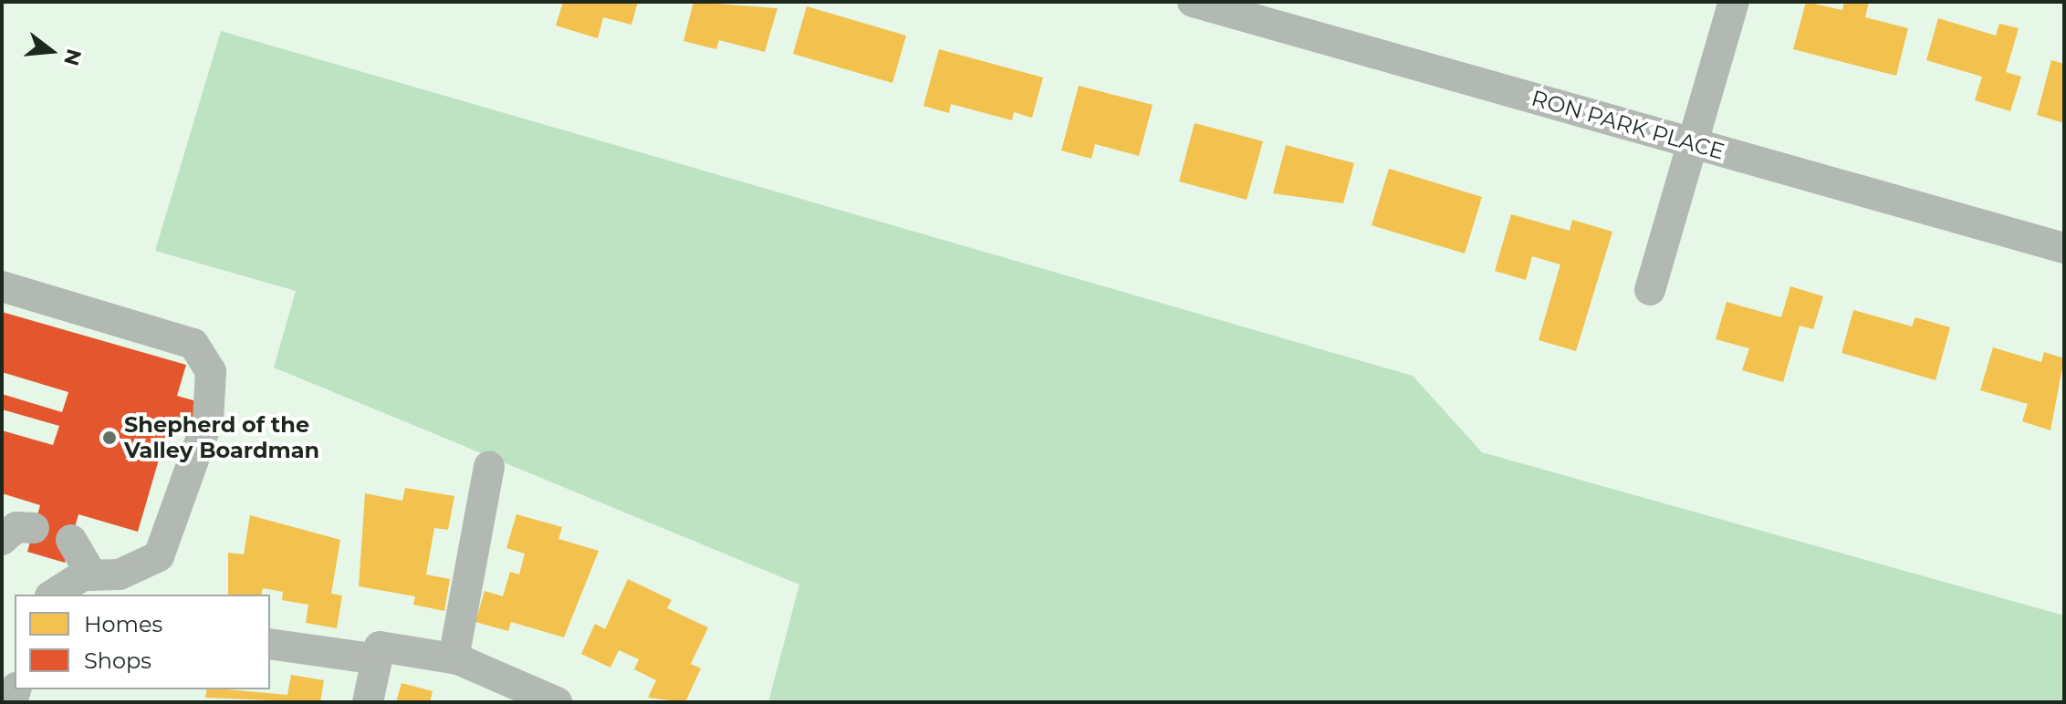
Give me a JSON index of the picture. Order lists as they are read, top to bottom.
{
  "streets": {
    "street": ["RON PARK PLACE"]
  },
  "places": ["Shepherd of the Valley Boardman"],
  "legend": ["Homes", "Shops"],
  "north": "right"
}
